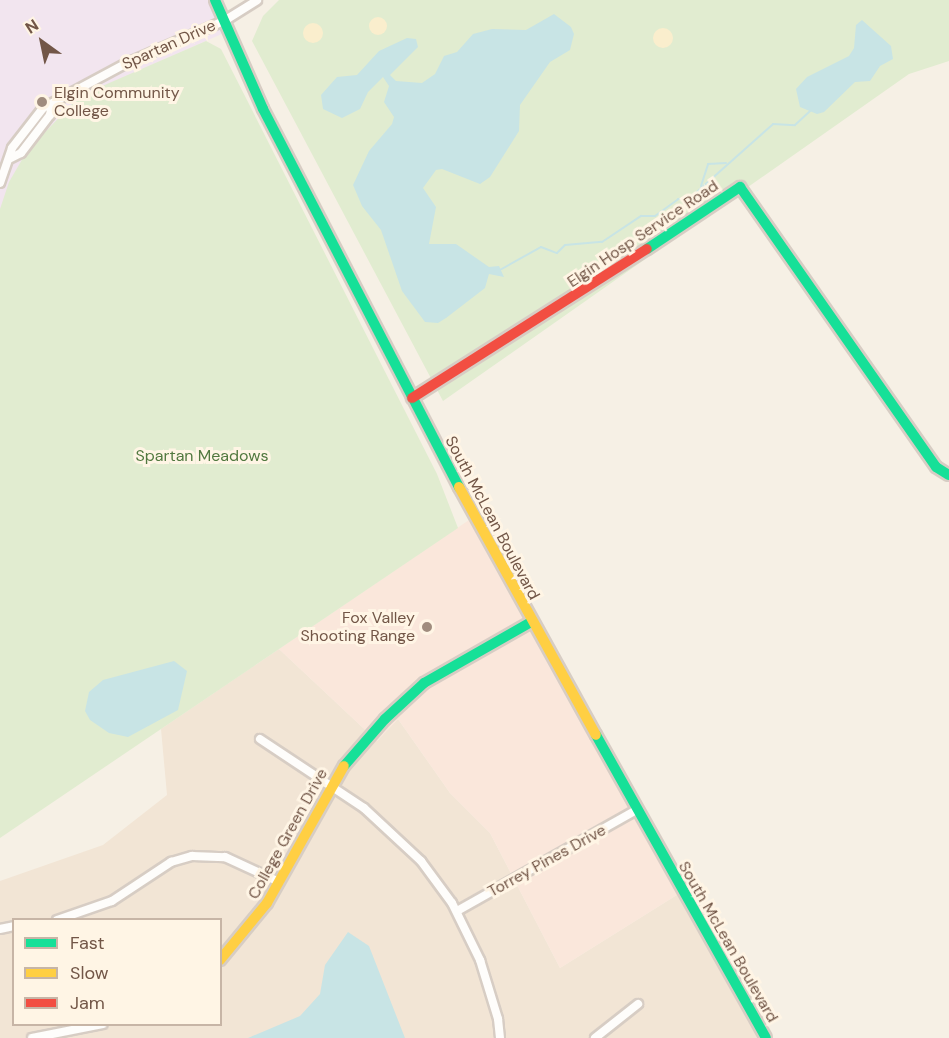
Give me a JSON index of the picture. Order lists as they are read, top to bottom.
{
  "streets": {
    "street": [
      "Spartan Drive",
      "Elgin Hosp Service Road",
      "South McLean Boulevard",
      "College Green Drive",
      "Torrey Pines Drive"
    ]
  },
  "crossings": [
    ["Spartan Drive", "South McLean Boulevard"],
    ["Elgin Hosp Service Road", "South McLean Boulevard"],
    ["South McLean Boulevard", "College Green Drive"],
    ["South McLean Boulevard", "Torrey Pines Drive"]
  ],
  "parks": ["Spartan Meadows"],
  "places": ["Elgin Community College", "Fox Valley Shooting Range"],
  "legend": ["Fast", "Slow", "Jam"],
  "north": "top left"
}
